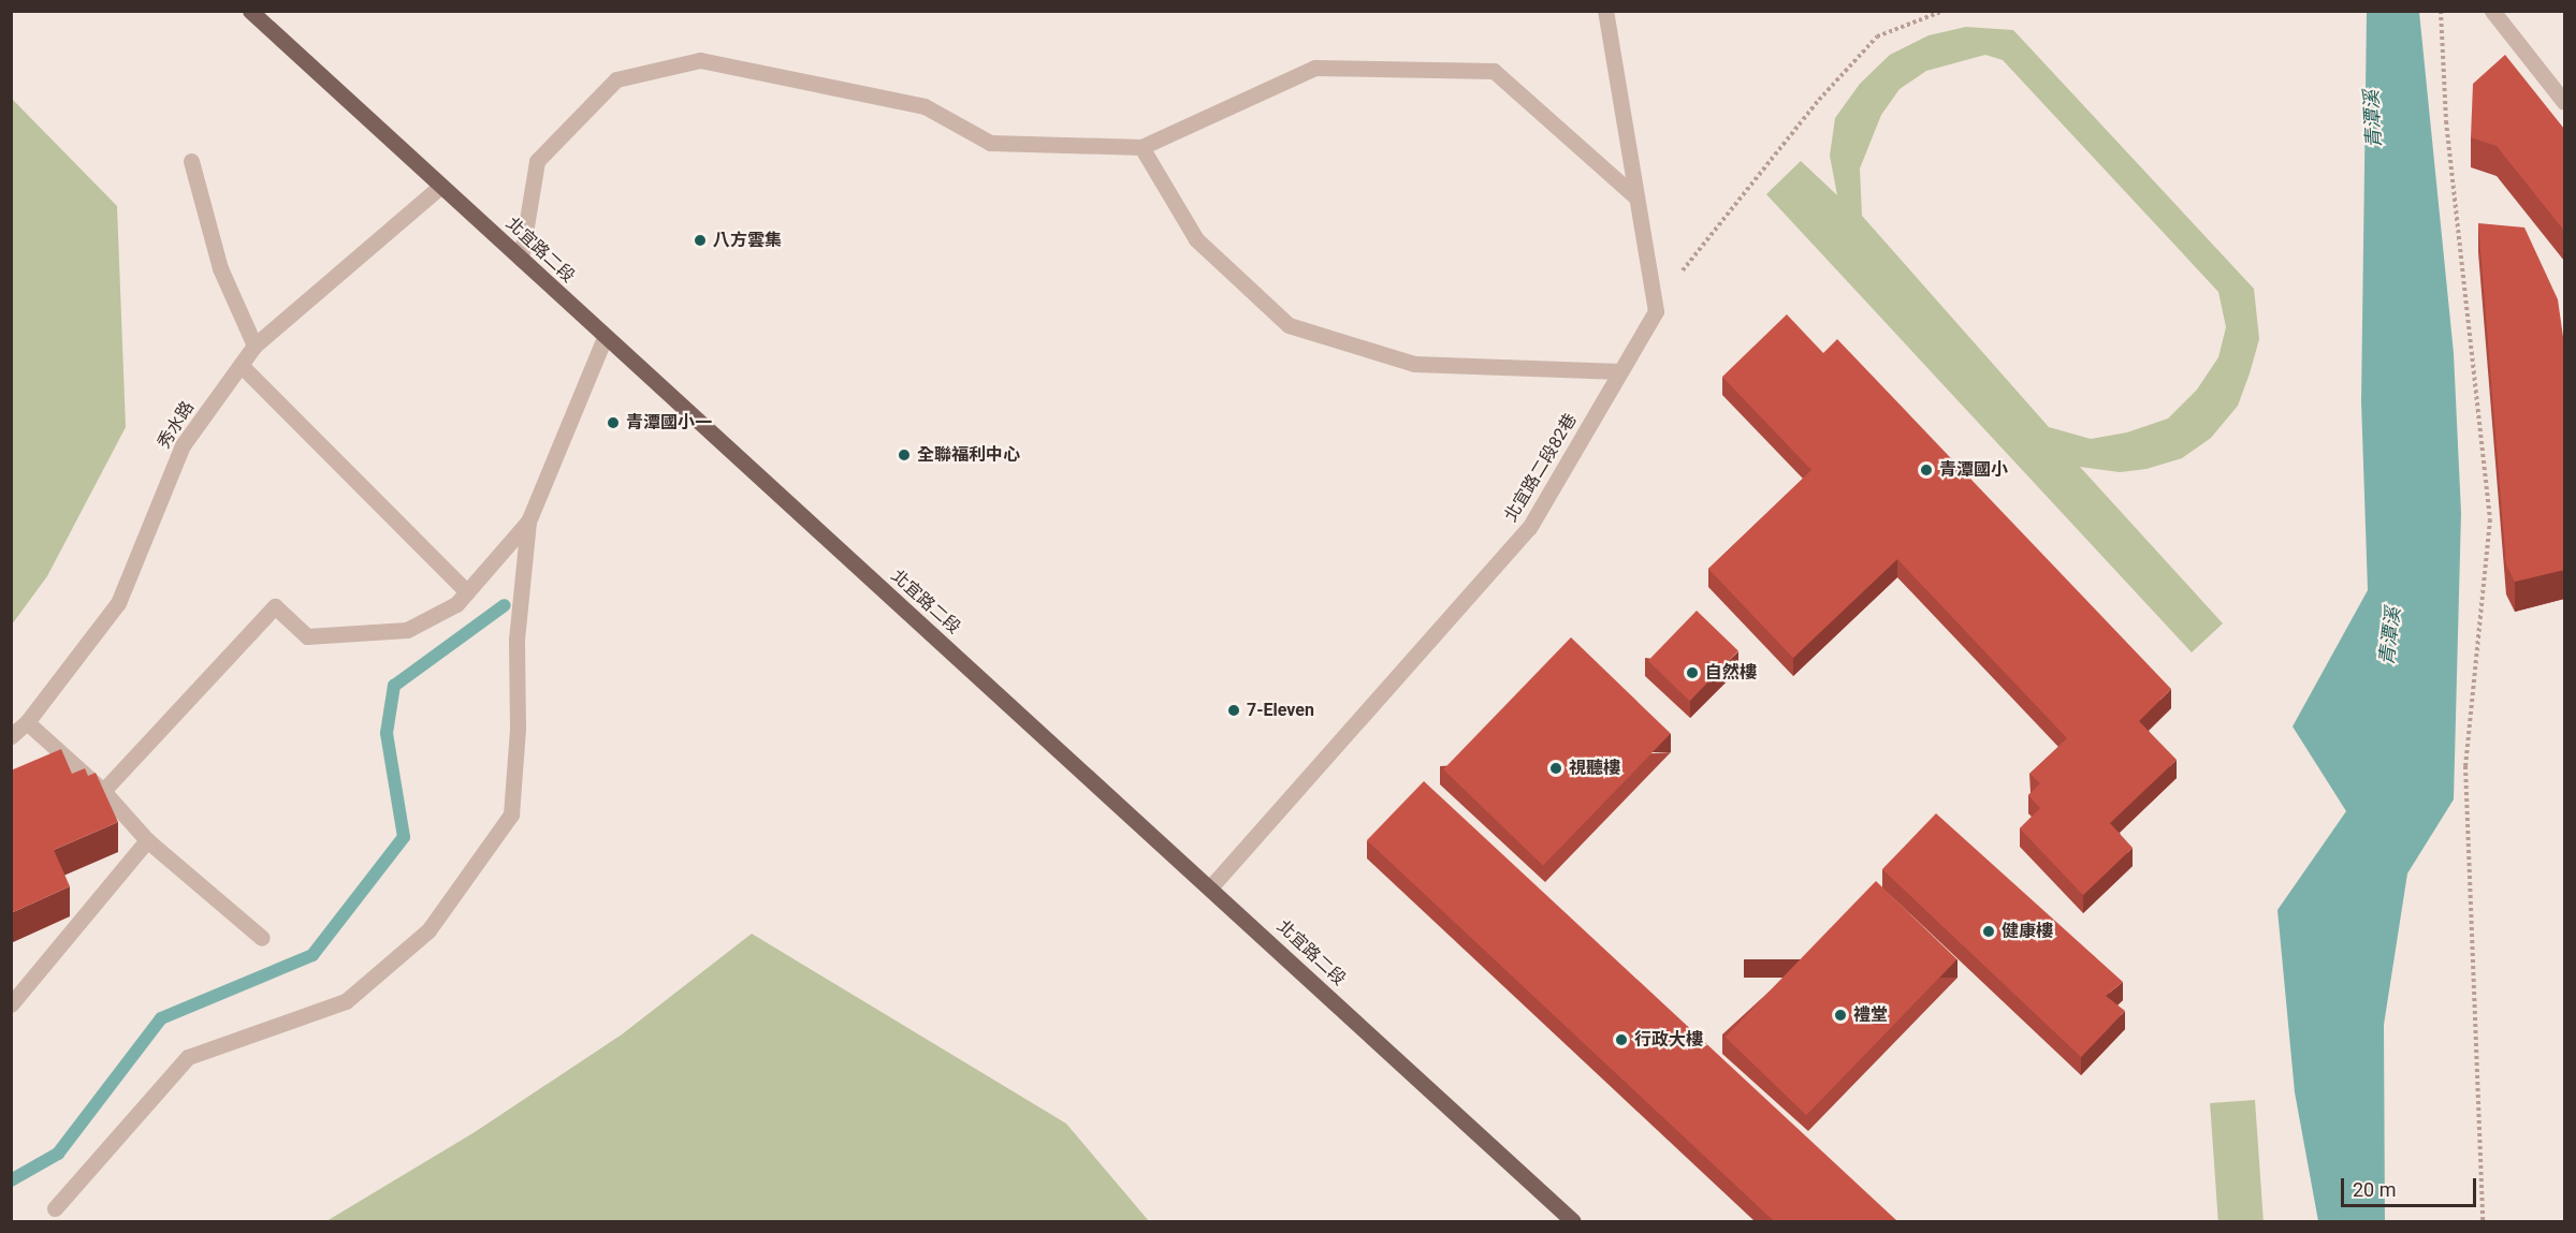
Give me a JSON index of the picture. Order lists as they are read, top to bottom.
{
  "streets": {
    "main road": ["北宜路二段"],
    "street": ["秀水路", "北宜路二段82巷"]
  },
  "crossings": [
    ["北宜路二段", "秀水路"],
    ["北宜路二段", "北宜路二段82巷"]
  ],
  "water": ["青潭溪"],
  "places": [
    "八方雲集",
    "青潭國小一",
    "全聯福利中心",
    "青潭國小",
    "自然樓",
    "7-Eleven",
    "視聽樓",
    "健康樓",
    "禮堂",
    "行政大樓"
  ],
  "scale_bar": "20 m"
}
